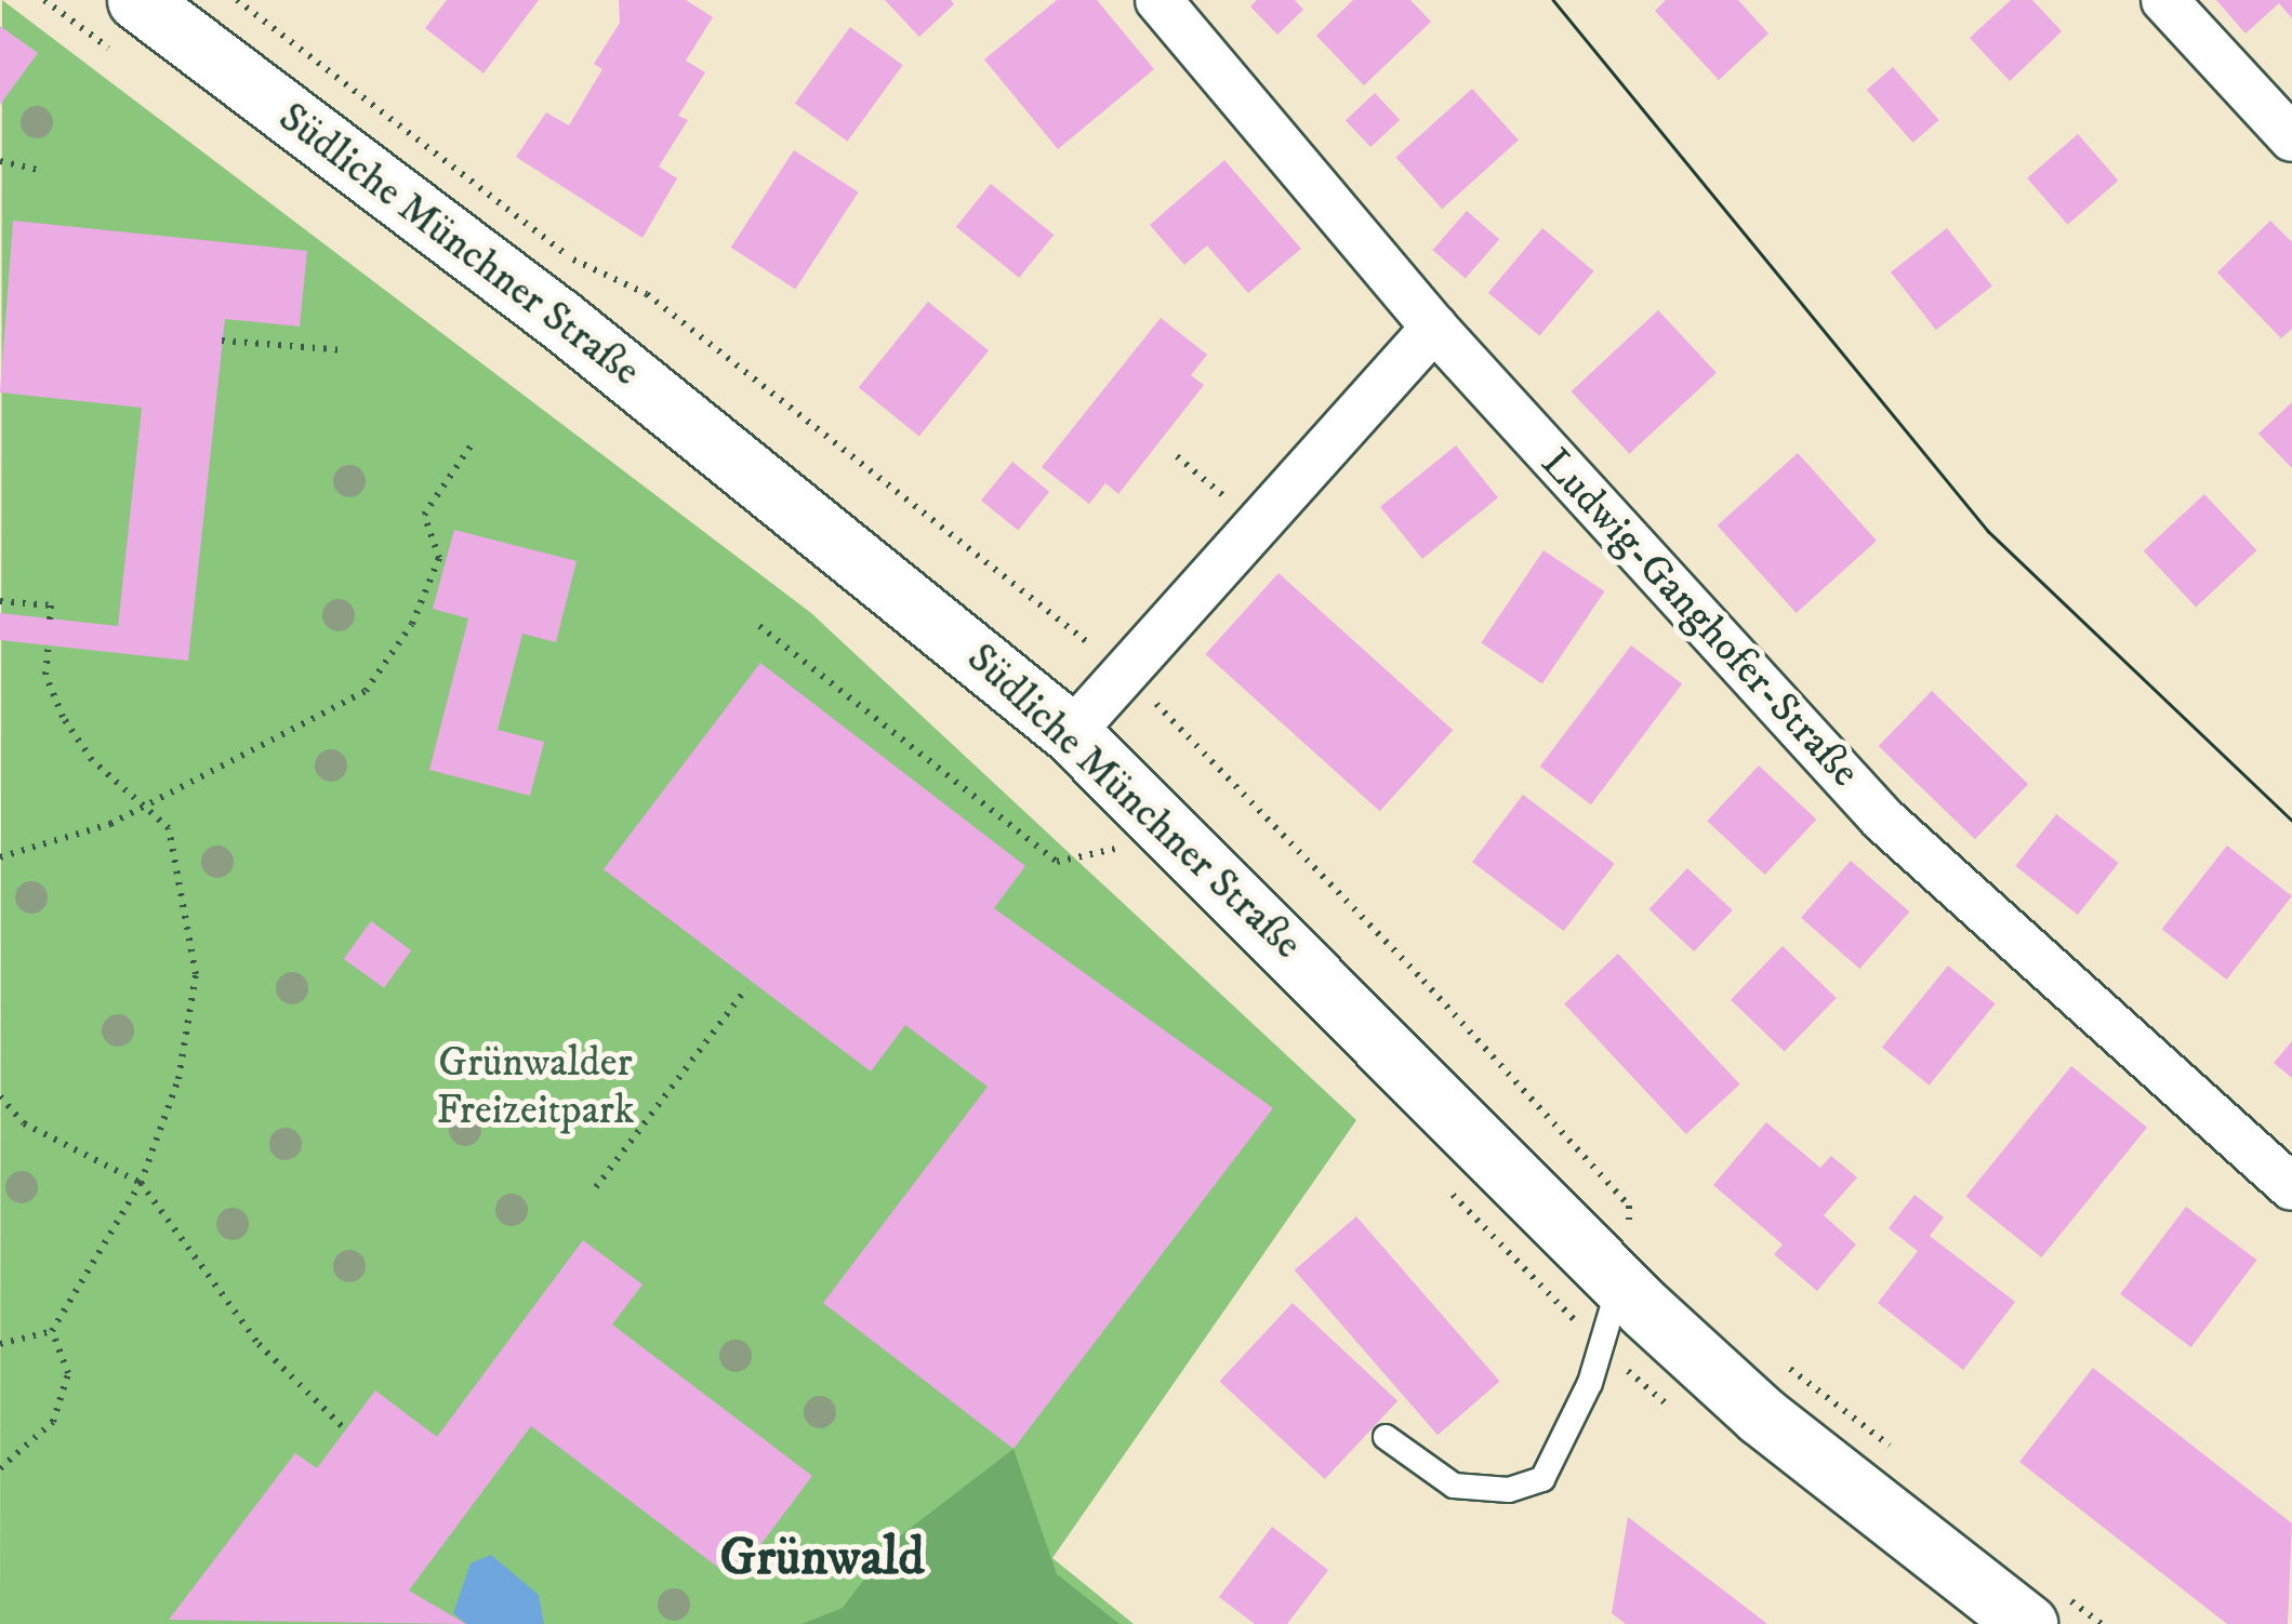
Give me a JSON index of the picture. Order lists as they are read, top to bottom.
{
  "streets": {
    "main road": ["Südliche Münchner Straße"],
    "street": ["Ludwig-Ganghofer-Straße"]
  },
  "districts": ["Grünwald"],
  "parks": ["Grünwalder Freizeitpark"]
}
